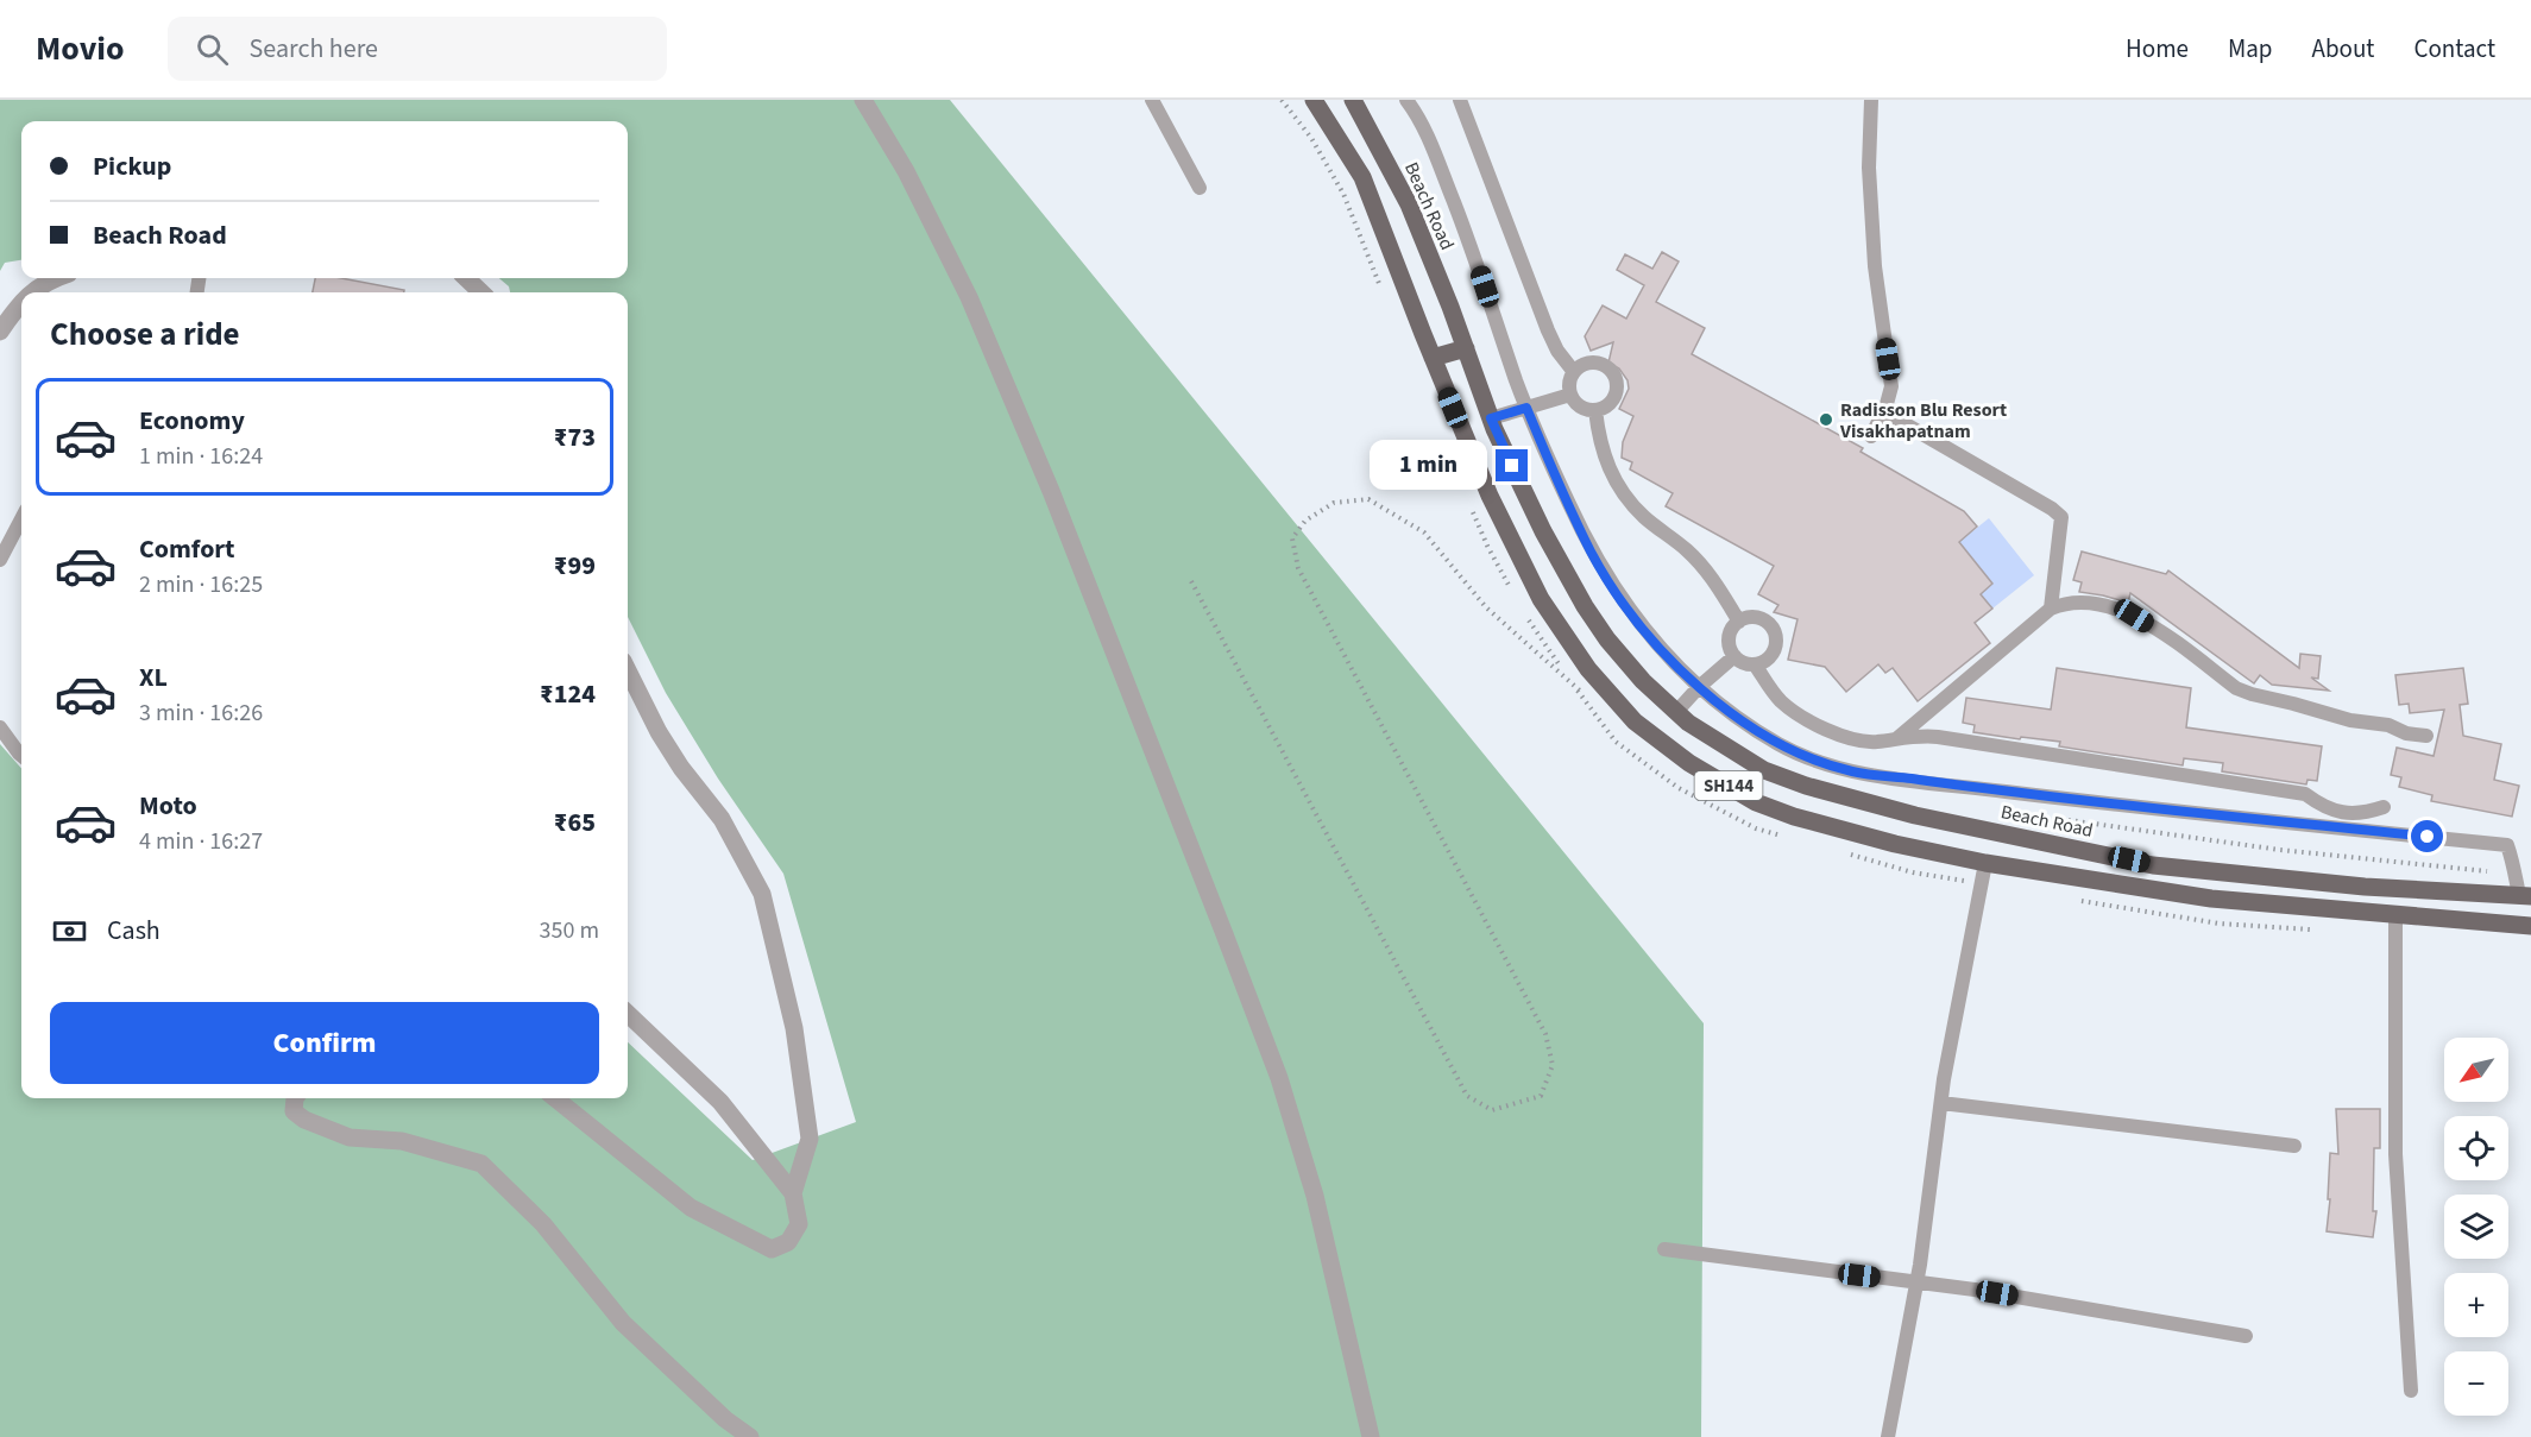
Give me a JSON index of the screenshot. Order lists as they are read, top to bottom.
{
  "streets": {
    "main road": ["Beach Road", "SH144"]
  },
  "places": ["Radisson Blu Resort Visakhapatnam"],
  "north": "bottom left",
  "page": {
    "header": "Movio",
    "search": "Search here",
    "nav": [
      "Home",
      "Map",
      "About",
      "Contact"
    ],
    "banner": ["Pickup", "Beach Road"],
    "heading": "Choose a ride",
    "list": [
      {
        "name": "Economy",
        "note": "1 min · 16:24",
        "value": "₹73"
      },
      {
        "name": "Comfort",
        "note": "2 min · 16:25",
        "value": "₹99"
      },
      {
        "name": "XL",
        "note": "3 min · 16:26",
        "value": "₹124"
      },
      {
        "name": "Moto",
        "note": "4 min · 16:27",
        "value": "₹65"
      }
    ],
    "bubble": "1 min",
    "pay": ["Cash", "350 m"],
    "buttons": "Confirm",
    "map_buttons": ["+", "−"]
  }
}
